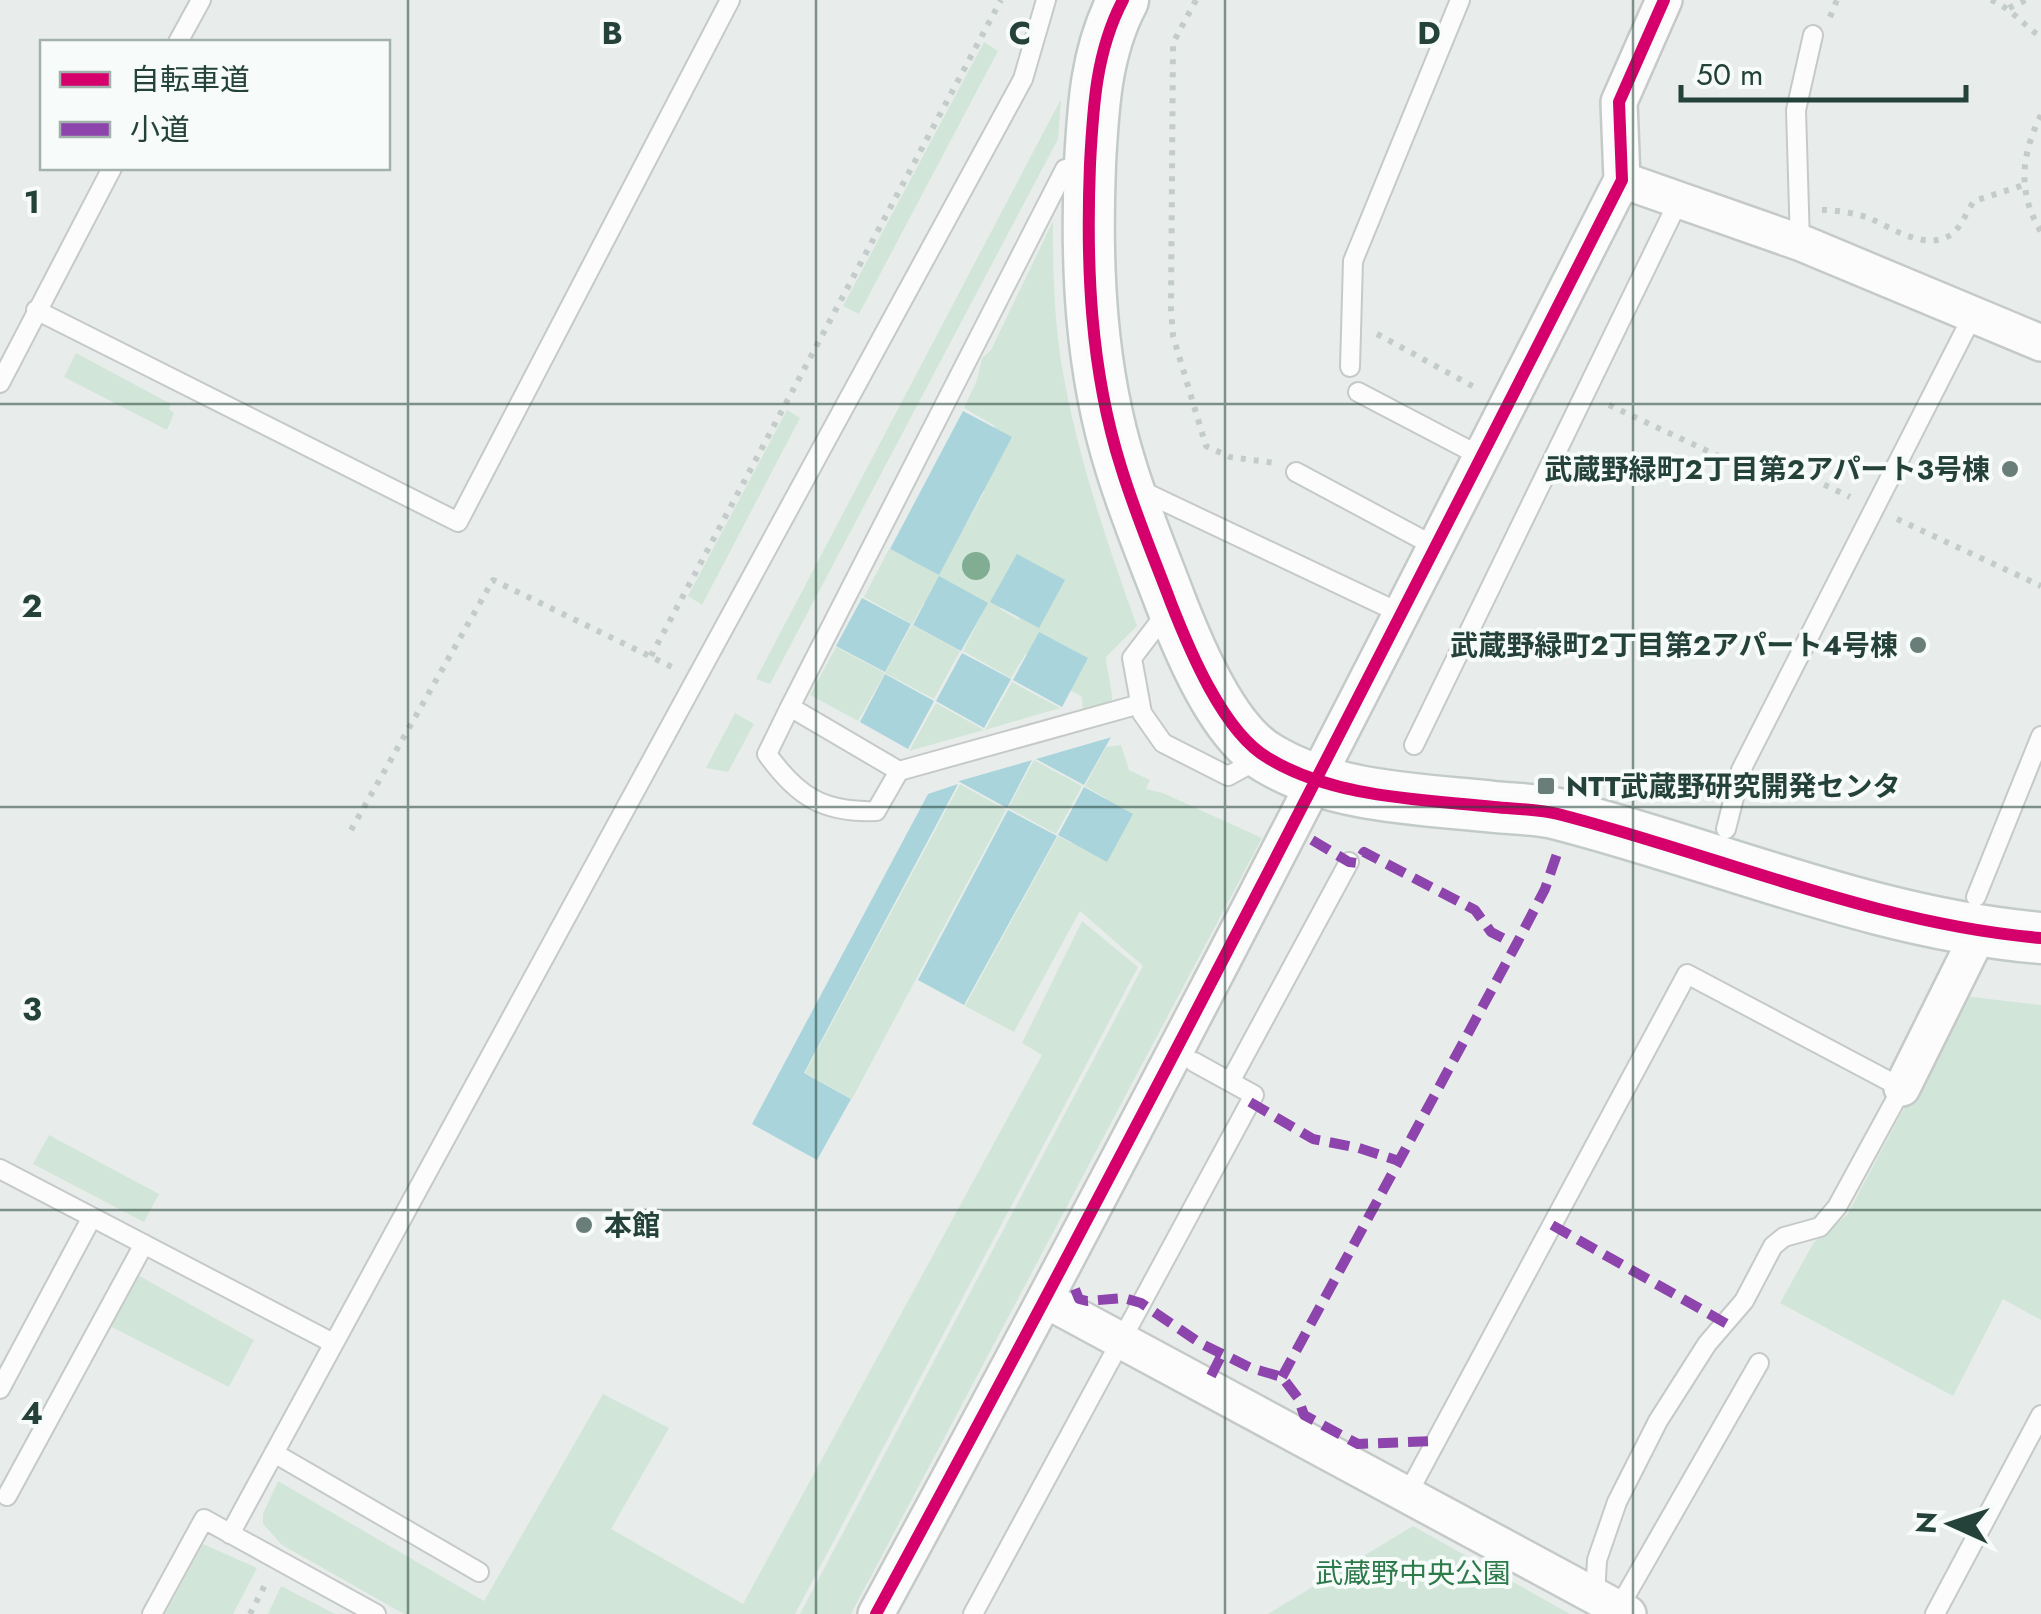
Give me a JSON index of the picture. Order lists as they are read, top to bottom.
{
  "parks": ["武蔵野中央公園"],
  "places": {
    "other": ["武蔵野緑町2丁目第2アパート3号棟", "武蔵野緑町2丁目第2アパート4号棟", "本館"],
    "transit": ["NTT武蔵野研究開発センタ"]
  },
  "legend": ["自転車道", "小道"],
  "scale_bar": "50 m",
  "north": "left",
  "grid": {
    "columns": ["B", "C", "D"],
    "rows": [
      "1",
      "2",
      "3",
      "4"
    ]
  }
}
